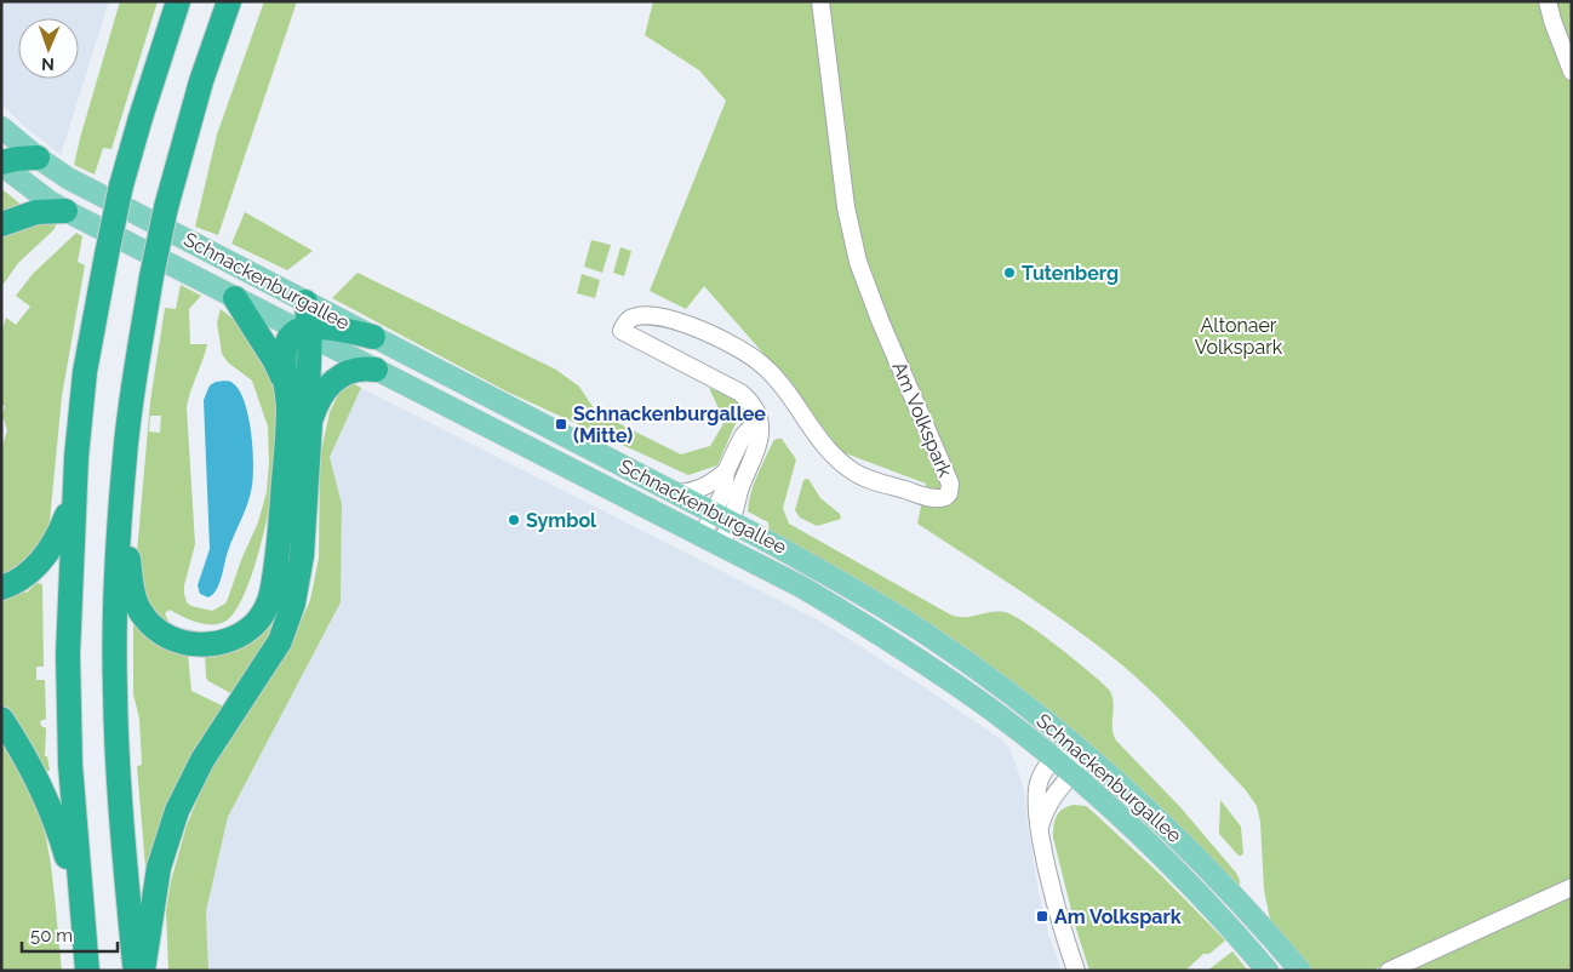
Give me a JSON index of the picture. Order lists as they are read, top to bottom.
{
  "streets": {
    "main road": ["Schnackenburgallee"],
    "street": ["Am Volkspark"]
  },
  "parks": ["Altonaer Volkspark"],
  "places": {
    "other": ["Tutenberg", "Symbol"],
    "transit": ["Schnackenburgallee (Mitte)", "Am Volkspark"]
  },
  "scale_bar": "50 m",
  "north": "bottom"
}
